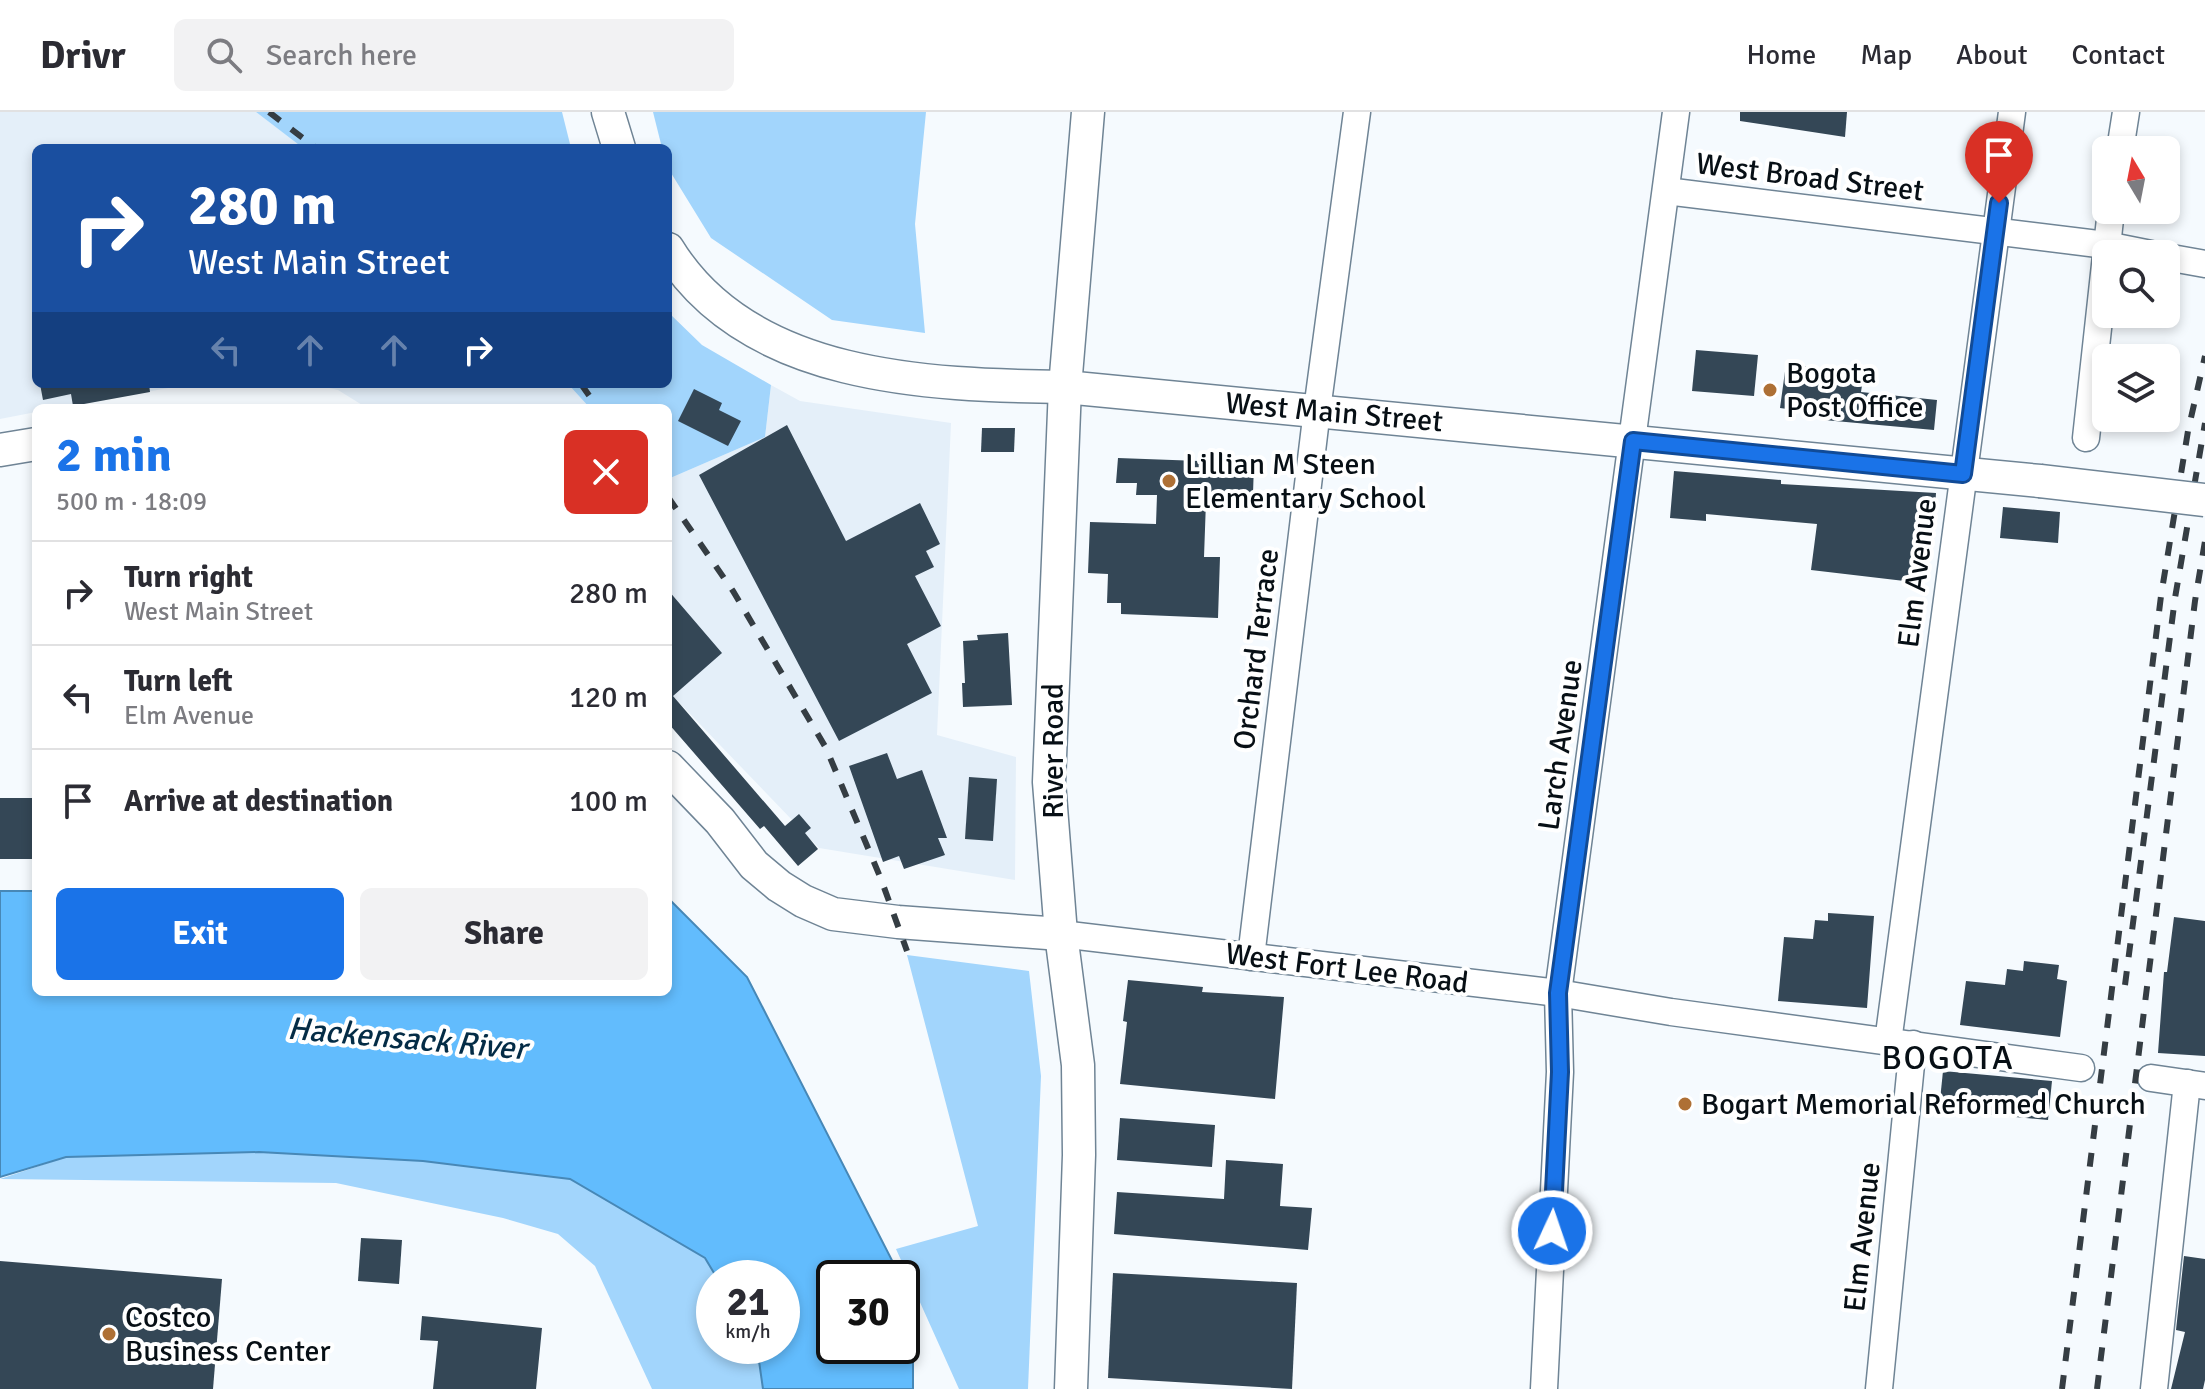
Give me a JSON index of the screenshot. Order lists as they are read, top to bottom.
{
  "streets": {
    "main road": ["West Main Street", "River Road", "West Fort Lee Road"],
    "street": [
      "West Broad Street",
      "Elm Avenue",
      "Orchard Terrace",
      "Larch Avenue"
    ]
  },
  "crossings": [
    ["West Broad Street", "Elm Avenue"],
    ["West Broad Street", "Larch Avenue"],
    ["West Main Street", "Elm Avenue"],
    ["West Main Street", "Orchard Terrace"],
    ["West Main Street", "Larch Avenue"],
    ["West Main Street", "River Road"],
    ["Elm Avenue", "West Fort Lee Road"],
    ["Orchard Terrace", "West Fort Lee Road"],
    ["Larch Avenue", "West Fort Lee Road"],
    ["River Road", "West Fort Lee Road"]
  ],
  "districts": ["BOGOTA"],
  "water": ["Hackensack River"],
  "places": [
    "Bogota Post Office",
    "Lillian M Steen Elementary School",
    "Bogart Memorial Reformed Church",
    "Costco Business Center"
  ],
  "north": "top",
  "page": {
    "header": "Drivr",
    "search": "Search here",
    "nav": [
      "Home",
      "Map",
      "About",
      "Contact"
    ],
    "turn": ["280 m", "West Main Street"],
    "heading": ["2 min", "500 m · 18:09"],
    "list": [
      {
        "name": "Turn right",
        "note": "West Main Street",
        "value": "280 m"
      },
      {
        "name": "Turn left",
        "note": "Elm Avenue",
        "value": "120 m"
      },
      {
        "name": "Arrive at destination",
        "value": "100 m"
      }
    ],
    "buttons": ["Exit", "Share"],
    "speed": "21 km/h",
    "limit": "30"
  }
}
